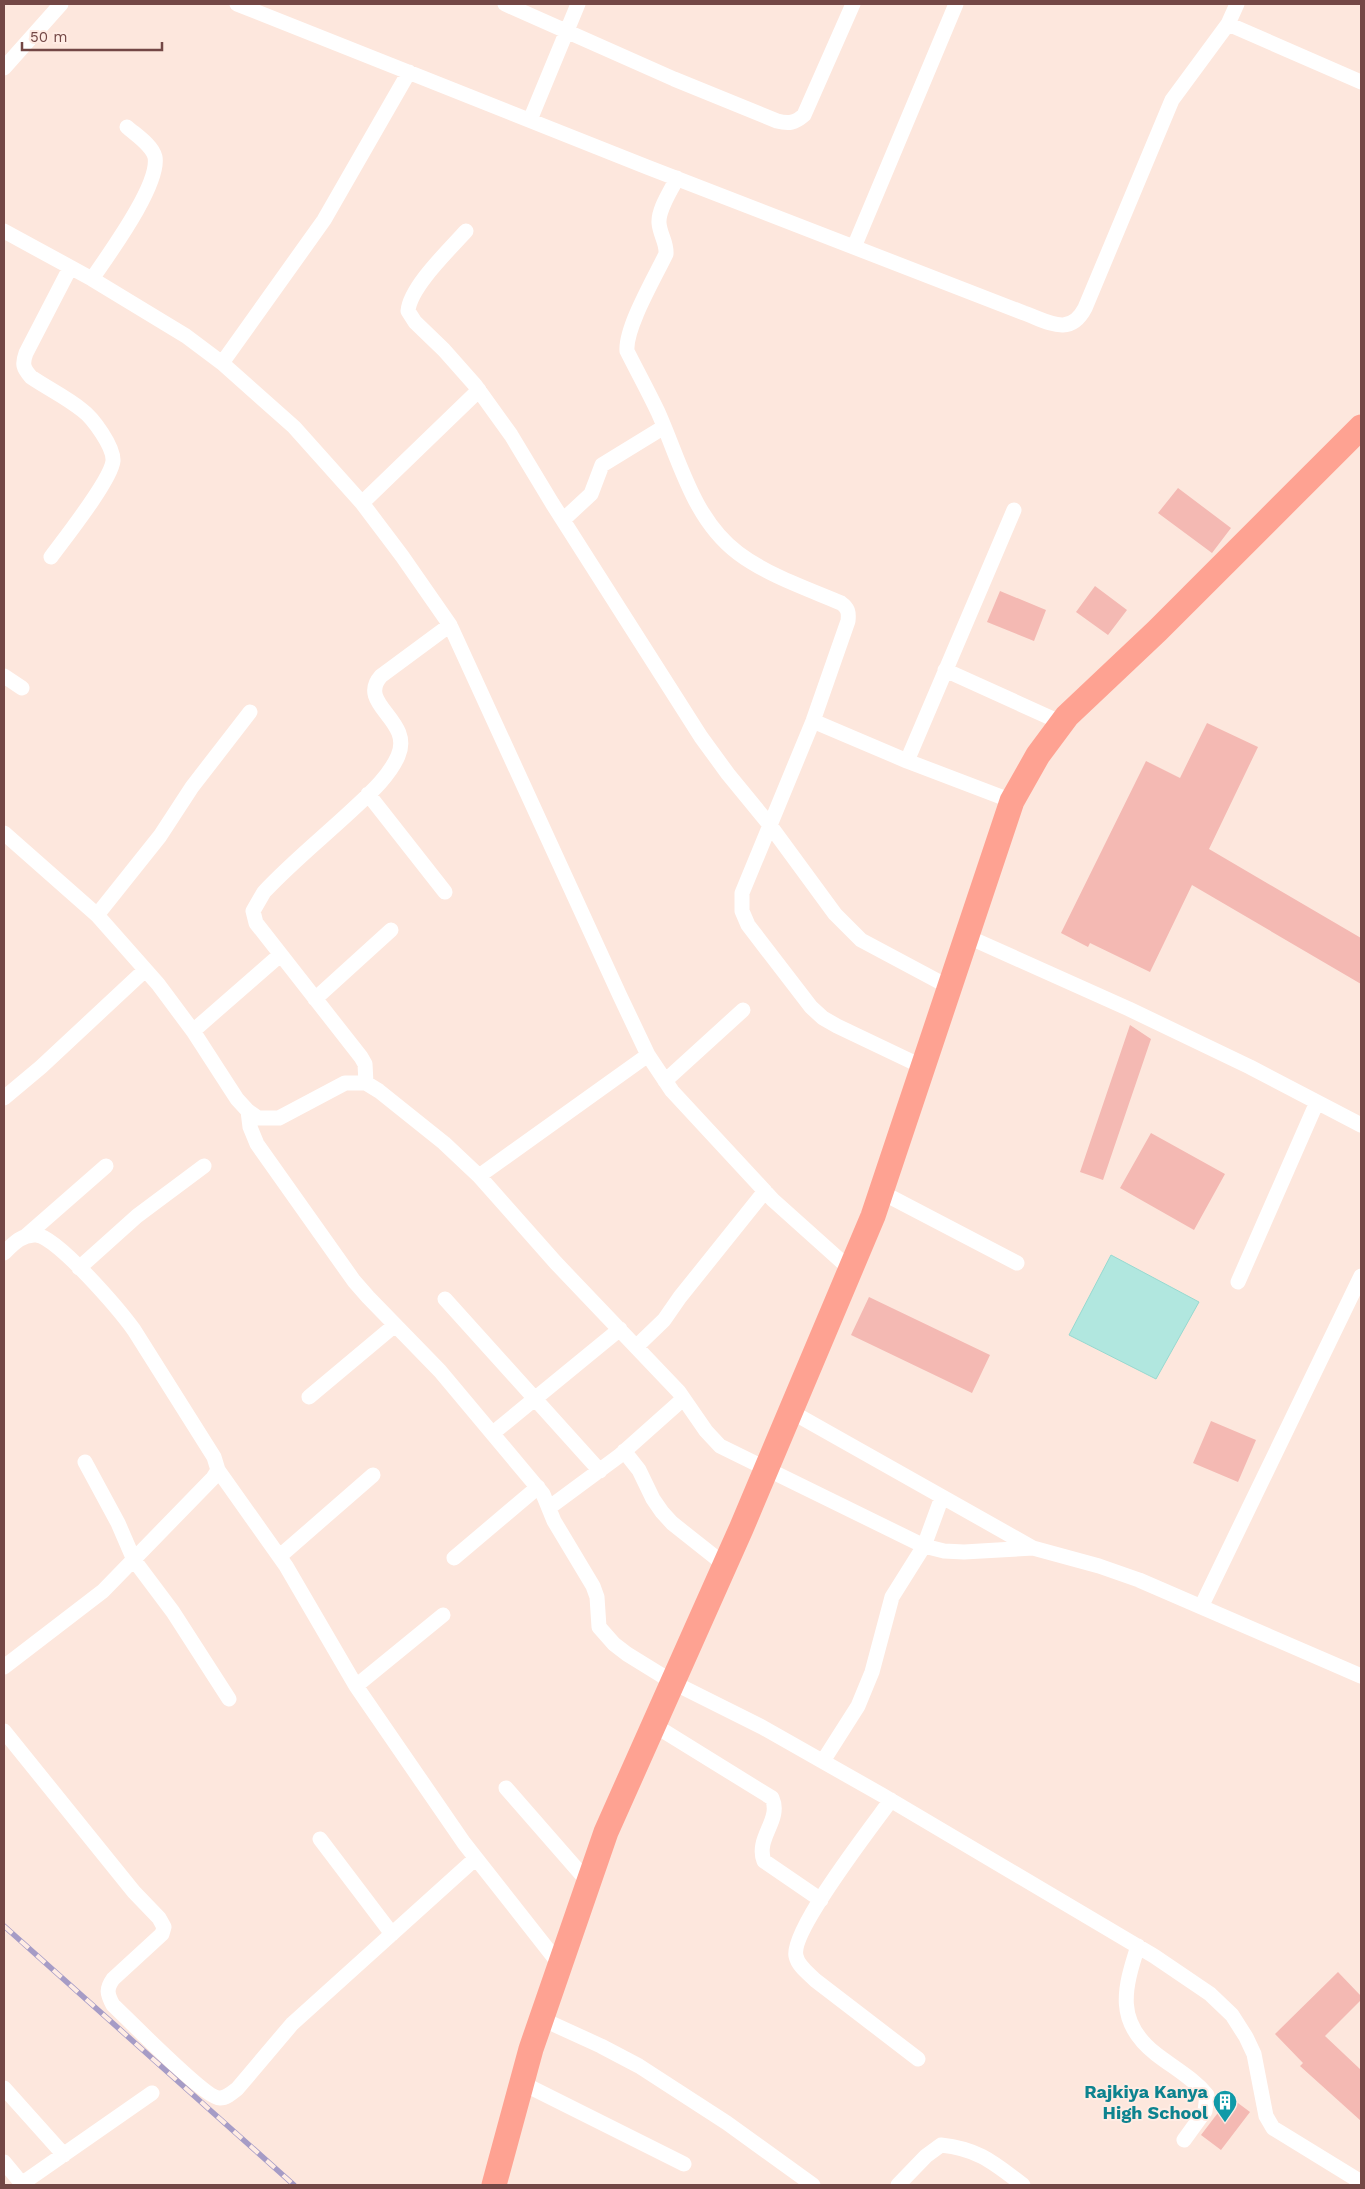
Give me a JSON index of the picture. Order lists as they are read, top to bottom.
{
  "places": {
    "building": ["Rajkiya Kanya High School"]
  },
  "scale_bar": "50 m"
}
